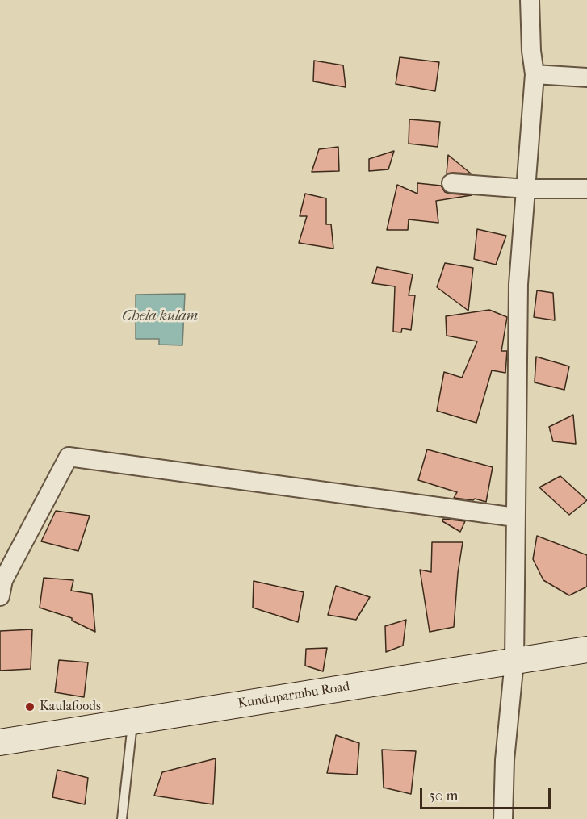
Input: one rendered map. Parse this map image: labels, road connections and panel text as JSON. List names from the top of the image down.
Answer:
{
  "streets": {
    "main road": ["Kunduparmbu Road"]
  },
  "water": ["Chela kulam"],
  "places": ["Kaulafoods"],
  "scale_bar": "50 m"
}
